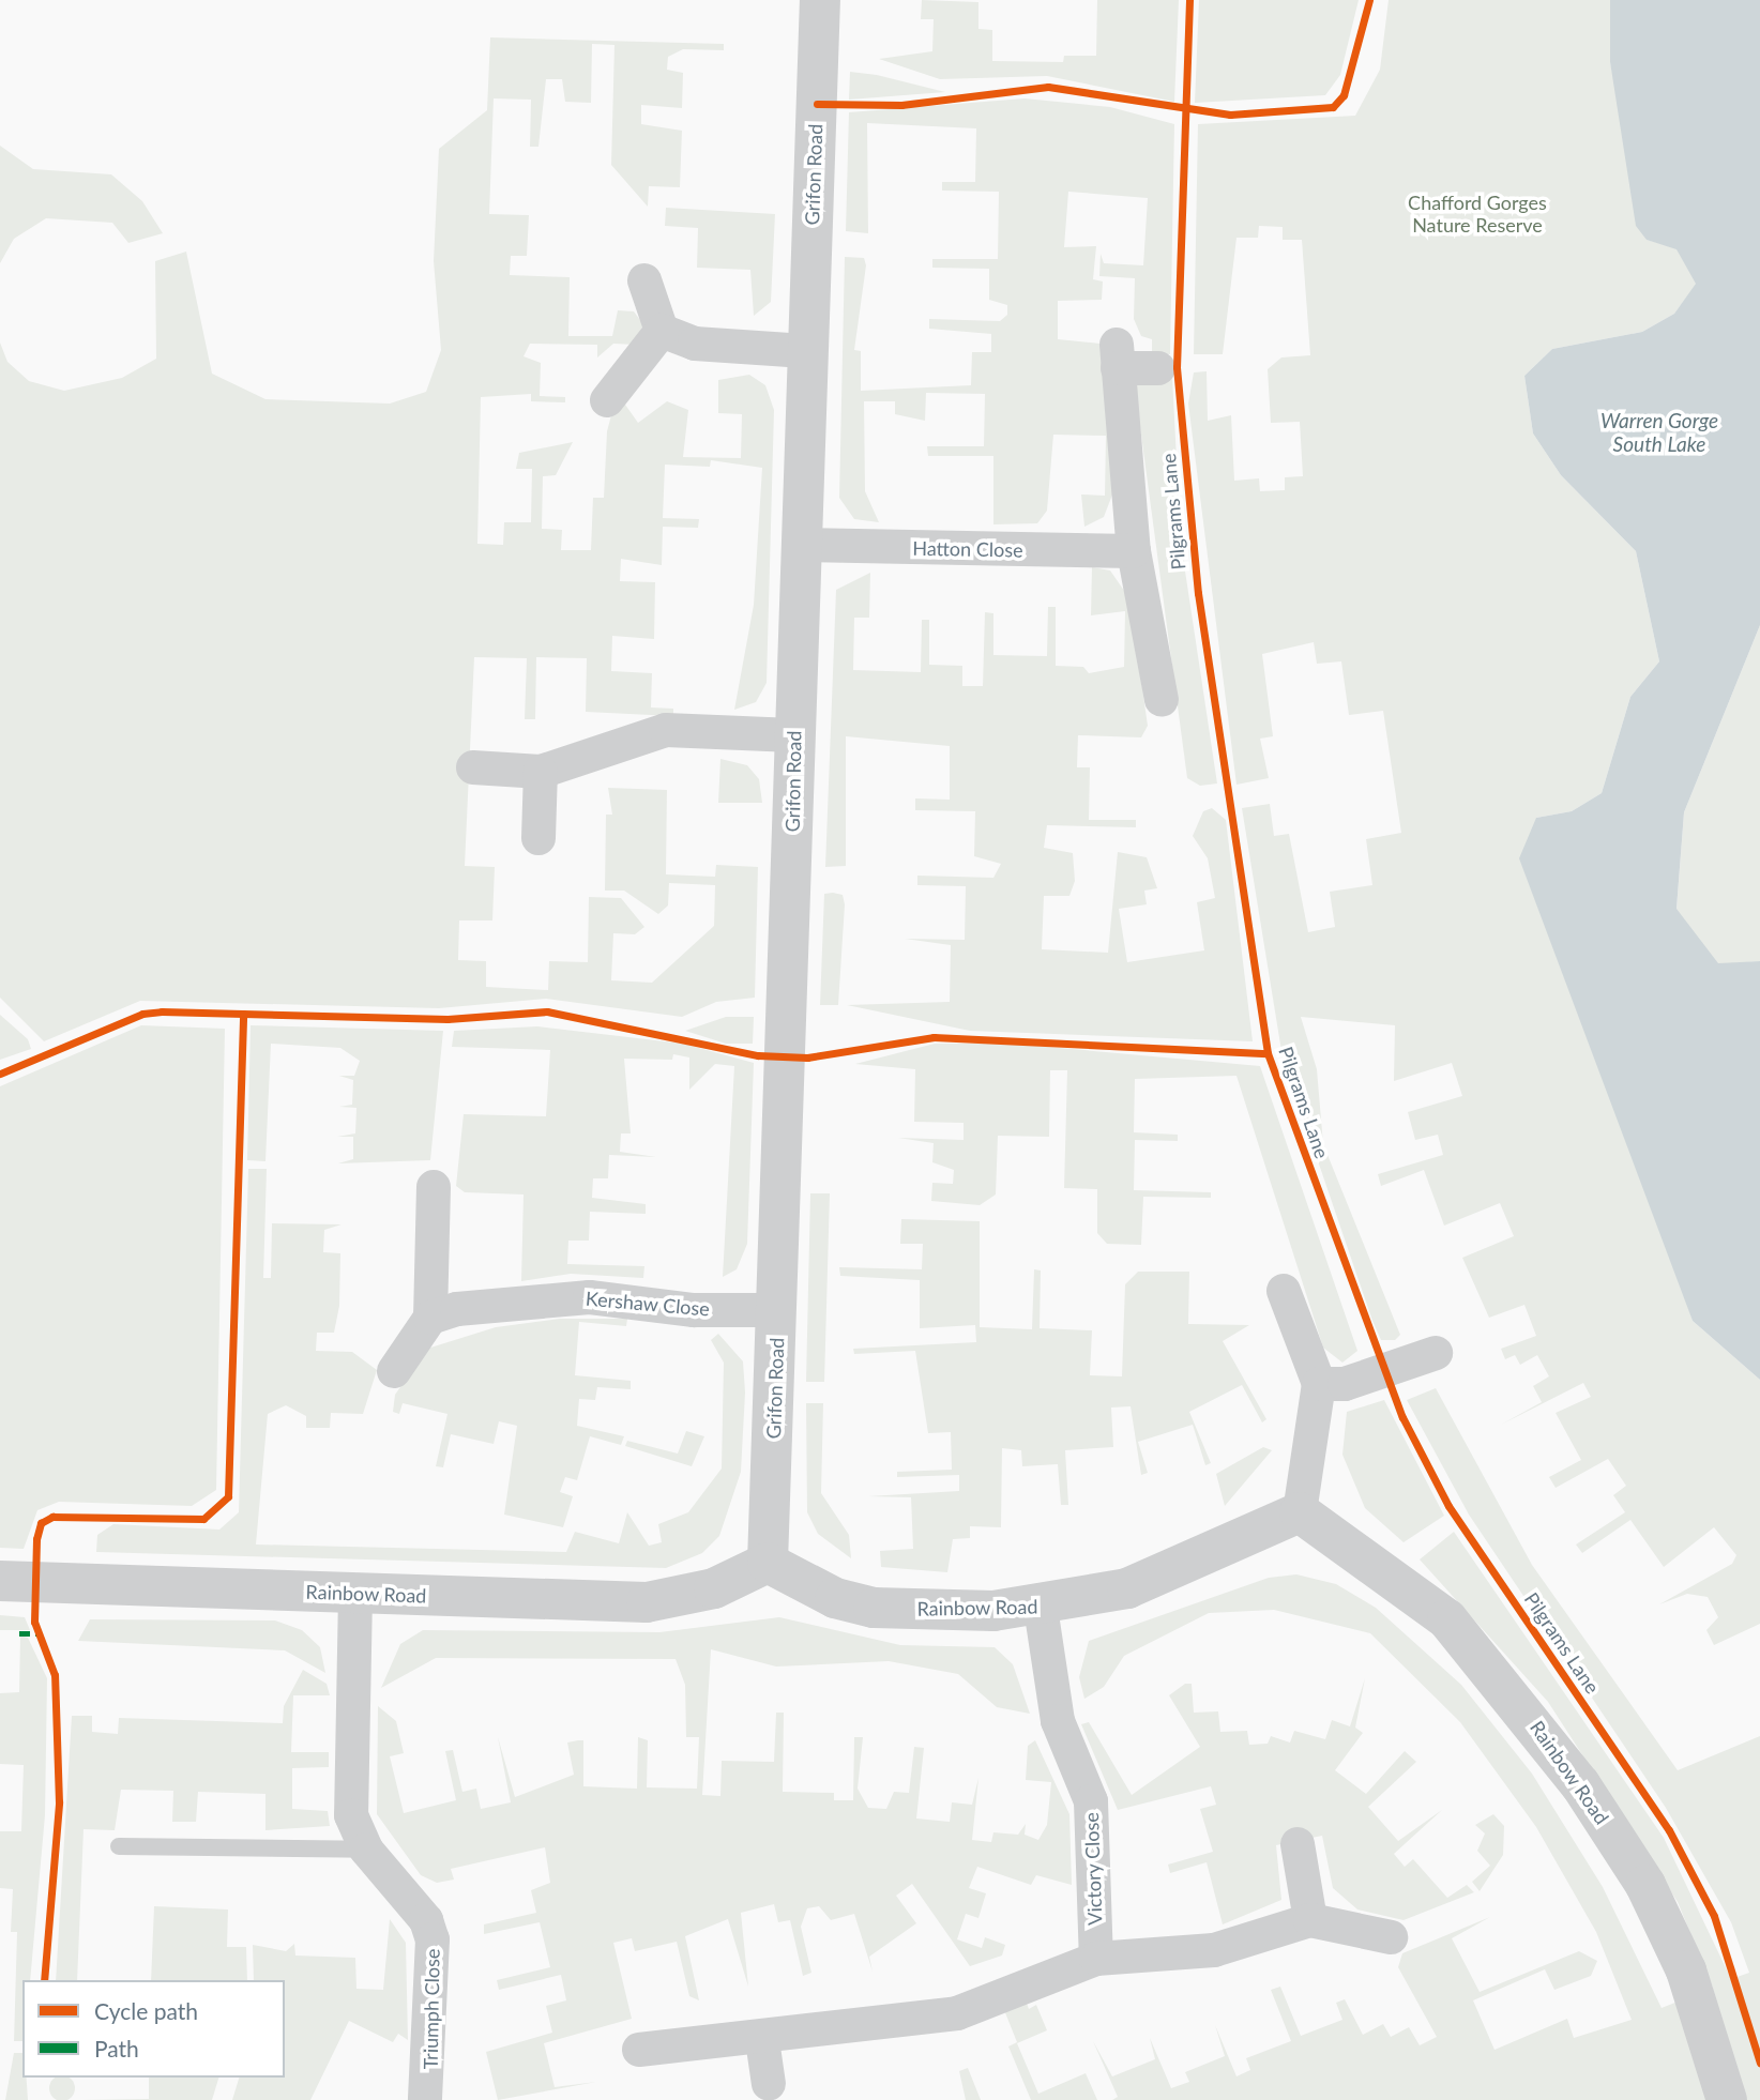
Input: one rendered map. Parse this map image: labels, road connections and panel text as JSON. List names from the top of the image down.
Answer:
{
  "streets": {
    "street": [
      "Grifon Road",
      "Hatton Close",
      "Kershaw Close",
      "Rainbow Road",
      "Victory Close",
      "Triumph Close"
    ],
    "cycle path": ["Pilgrams Lane"]
  },
  "crossings": [
    ["Grifon Road", "Hatton Close"],
    ["Grifon Road", "Kershaw Close"],
    ["Grifon Road", "Rainbow Road"],
    ["Rainbow Road", "Victory Close"],
    ["Rainbow Road", "Triumph Close"]
  ],
  "water": ["Warren Gorge South Lake"],
  "parks": ["Chafford Gorges Nature Reserve"],
  "legend": ["Cycle path", "Path"]
}
